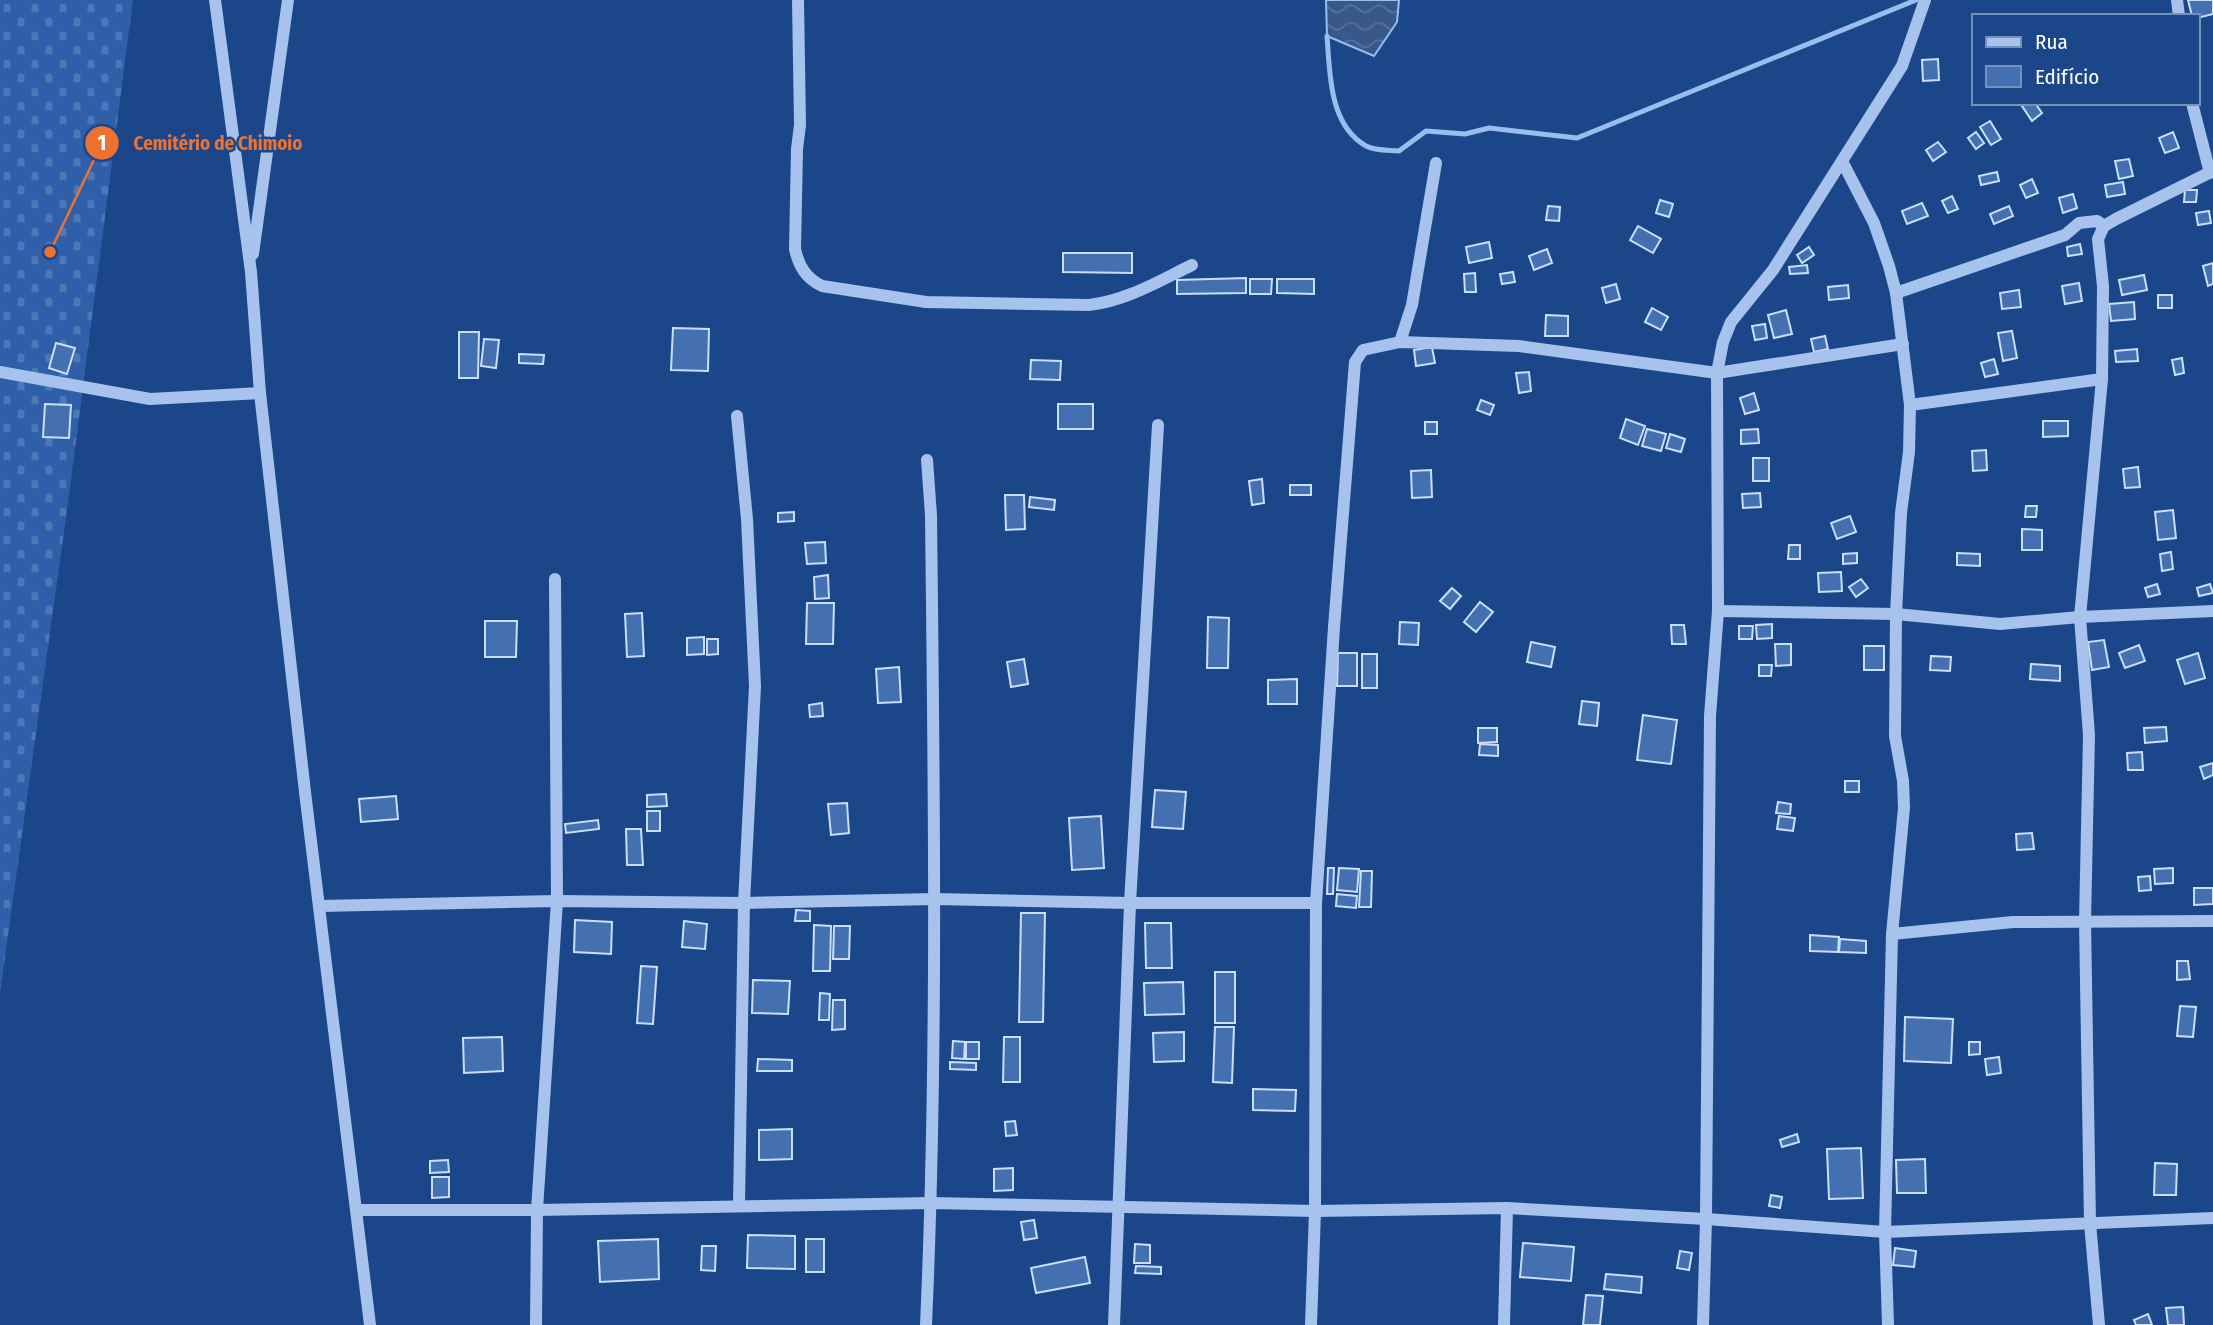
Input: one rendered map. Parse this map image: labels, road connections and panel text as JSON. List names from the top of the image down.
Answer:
{
  "places": ["Cemitério de Chimoio"],
  "legend": ["Rua", "Edifício"]
}
